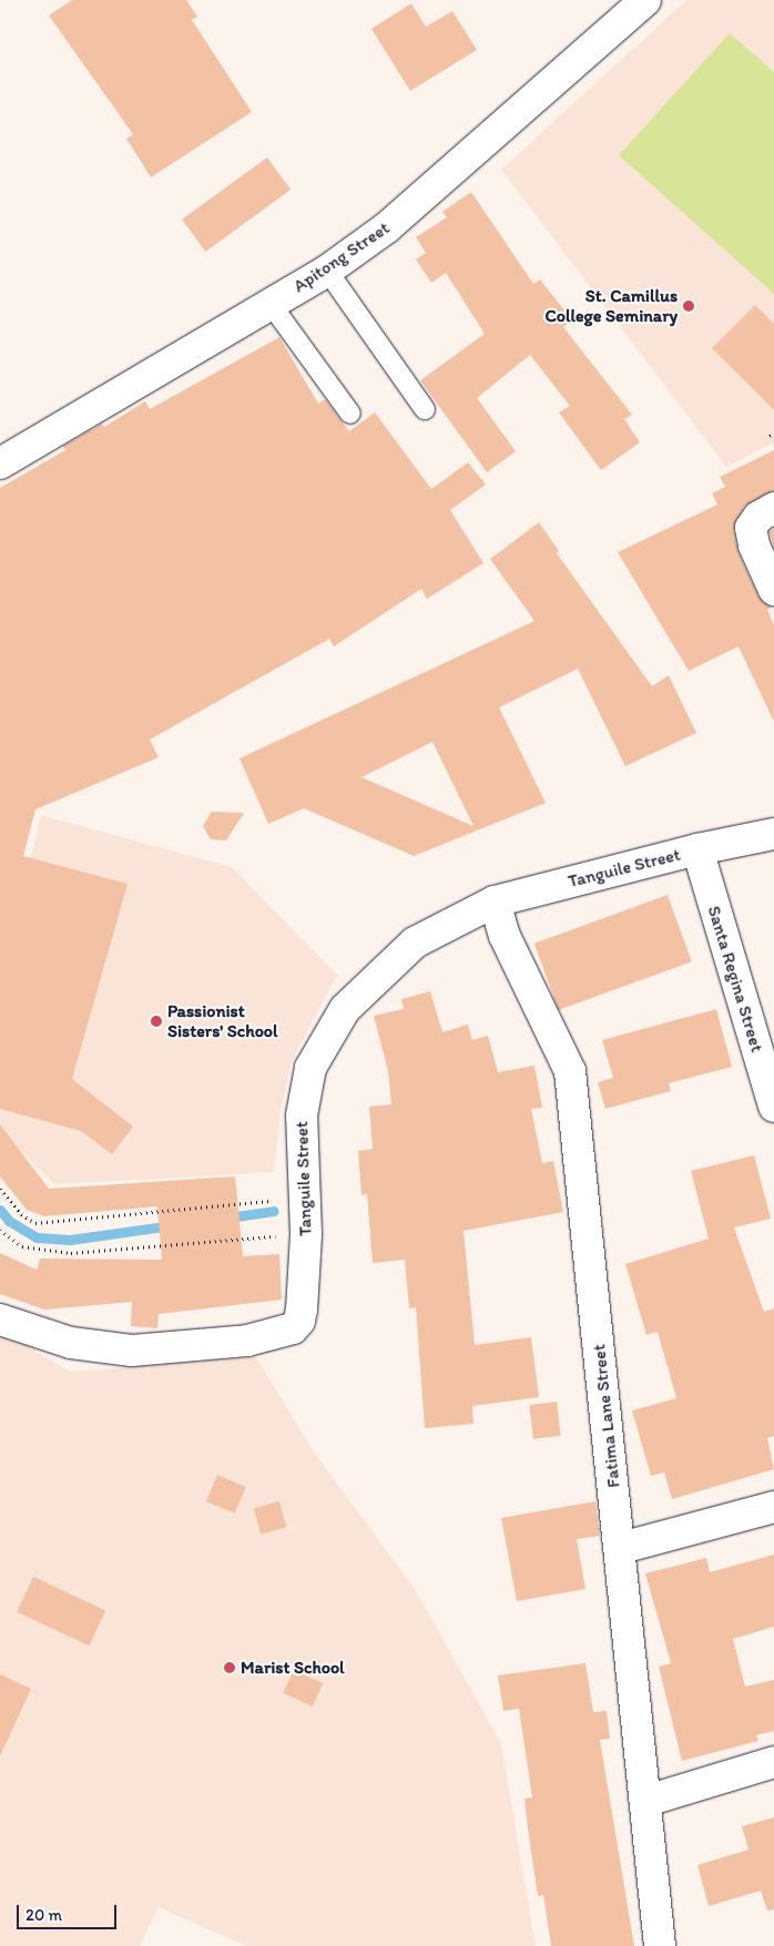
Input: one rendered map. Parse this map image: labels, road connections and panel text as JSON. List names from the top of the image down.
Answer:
{
  "streets": {
    "street": [
      "Apitong Street",
      "Tanguile Street",
      "Santa Regina Street",
      "Fatima Lane Street"
    ]
  },
  "crossings": [
    ["Tanguile Street", "Santa Regina Street"],
    ["Tanguile Street", "Fatima Lane Street"]
  ],
  "places": ["St. Camillus College Seminary", "Passionist Sisters' School", "Marist School"],
  "scale_bar": "20 m"
}
